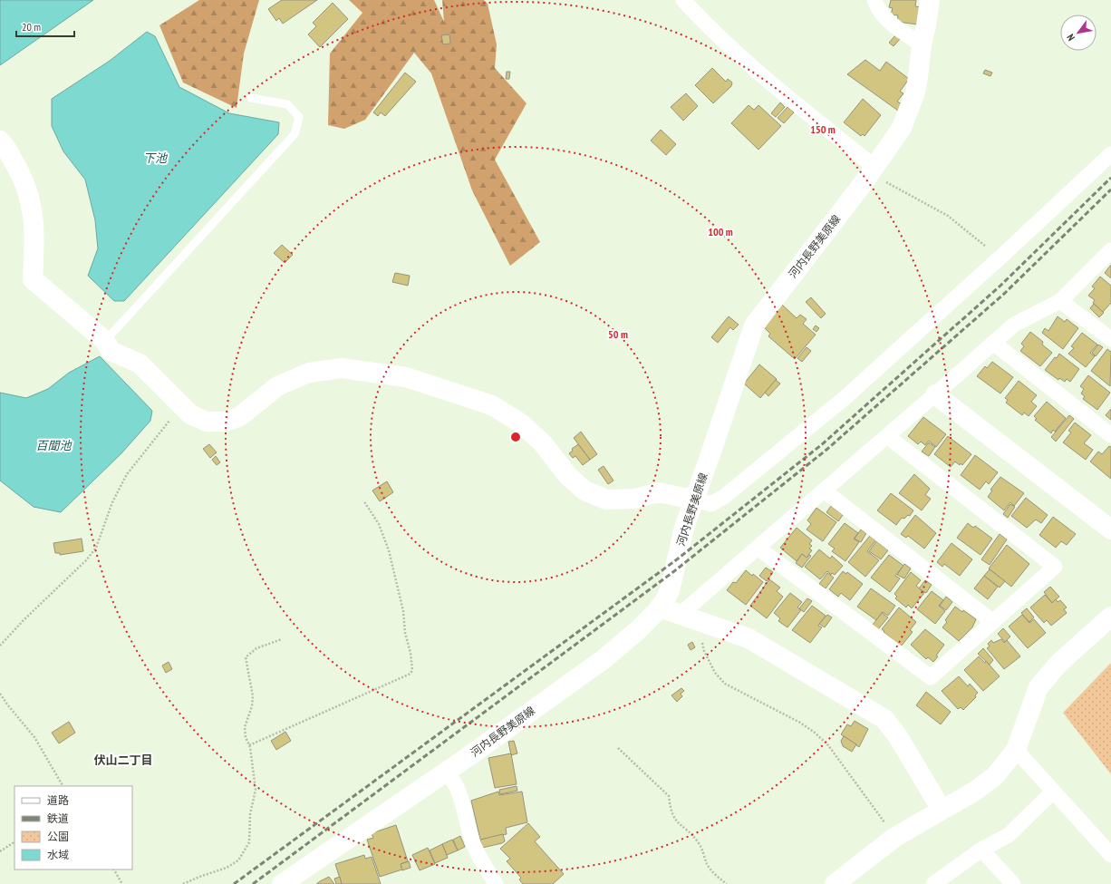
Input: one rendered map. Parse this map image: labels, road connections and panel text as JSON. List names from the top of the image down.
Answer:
{
  "streets": {
    "street": ["河内長野美原線"]
  },
  "districts": ["伏山二丁目"],
  "water": ["下池", "百聞池"],
  "legend": [
    "道路",
    "鉄道",
    "公園",
    "水域"
  ],
  "scale_bar": "20 m",
  "north": "bottom left",
  "rings": ["150 m", "100 m", "50 m"]
}
